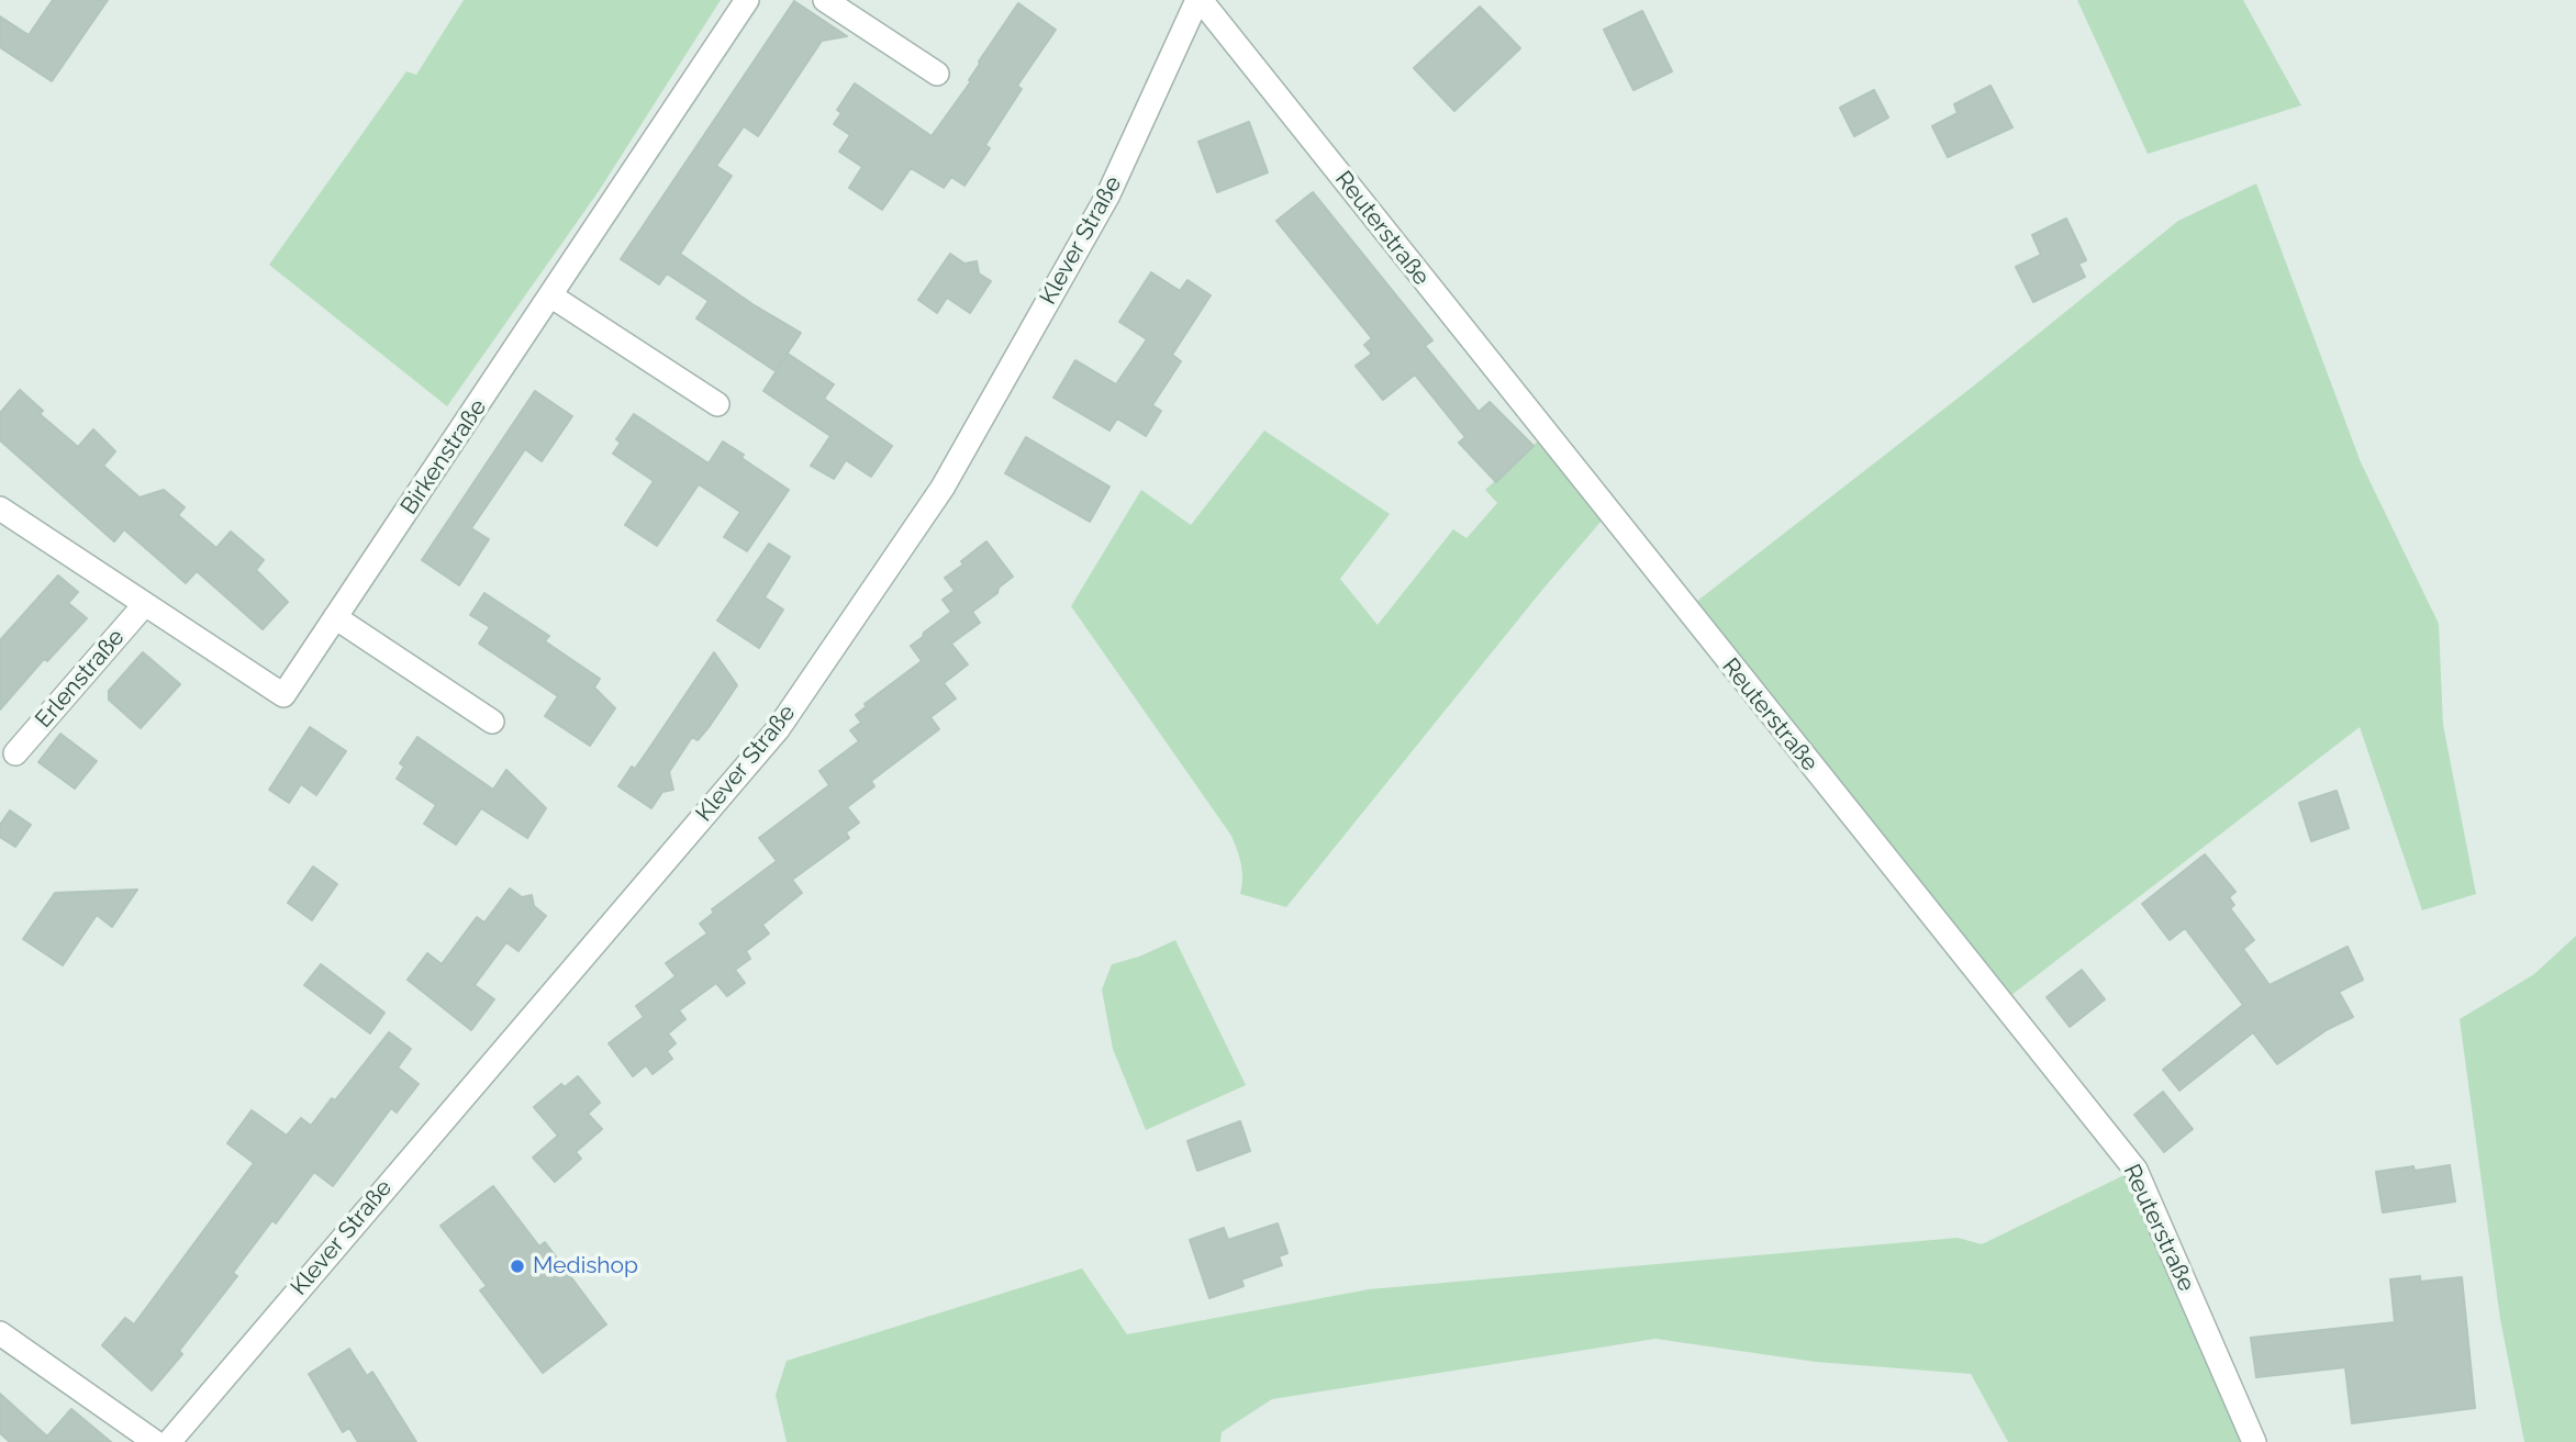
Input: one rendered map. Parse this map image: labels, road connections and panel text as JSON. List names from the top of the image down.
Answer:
{
  "streets": {
    "street": [
      "Reuterstraße",
      "Klever Straße",
      "Birkenstraße",
      "Erlenstraße"
    ]
  },
  "crossings": [
    ["Reuterstraße", "Klever Straße"],
    ["Birkenstraße", "Erlenstraße"]
  ],
  "places": ["Medishop"]
}
